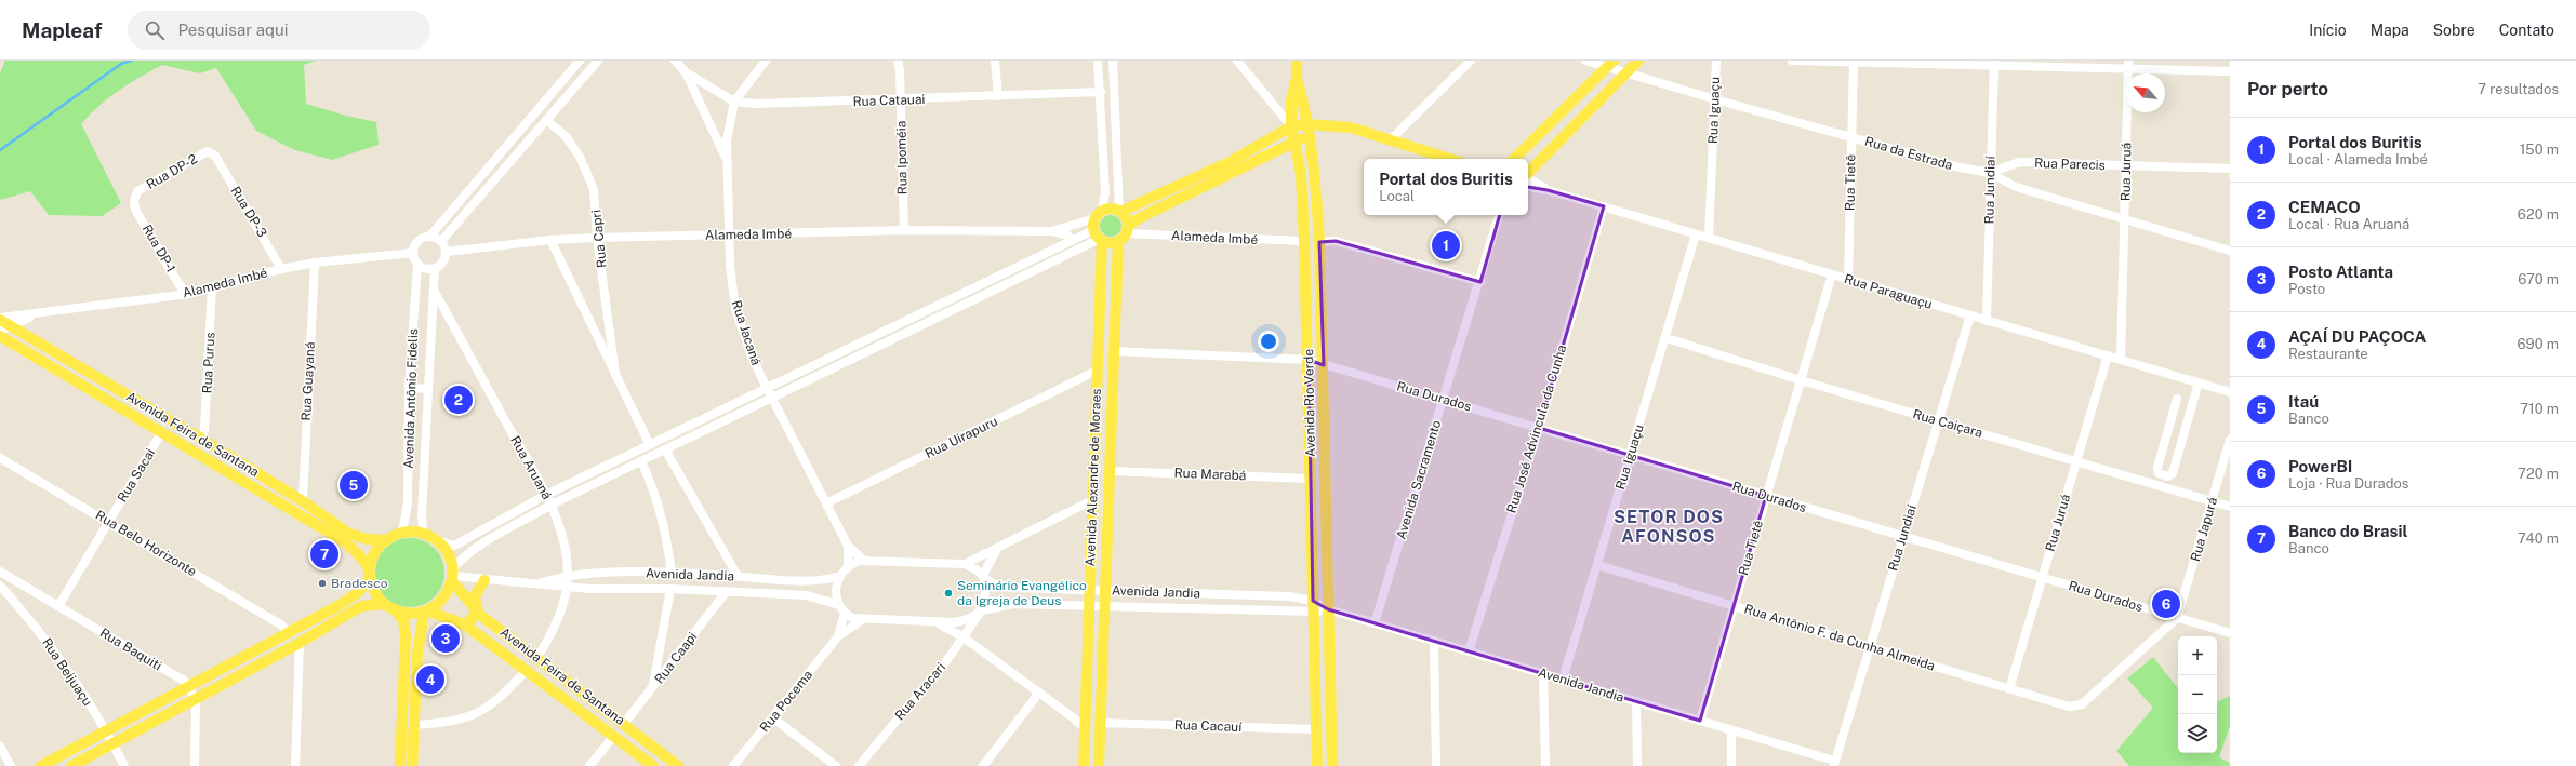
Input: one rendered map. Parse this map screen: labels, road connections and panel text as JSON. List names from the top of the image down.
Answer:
{
  "streets": {
    "main road": ["Avenida Rio Verde", "Avenida Feira de Santana", "Avenida Alexandre de Moraes"],
    "street": [
      "Rua Catauai",
      "Rua Iguaçu",
      "Rua da Estrada",
      "Rua Ipoméia",
      "Rua Parecis",
      "Rua DP-2",
      "Rua Juruá",
      "Rua Tietê",
      "Rua Jundiaí",
      "Rua DP-3",
      "Alameda Imbé",
      "Rua Capri",
      "Rua DP-1",
      "Rua Paraguaçu",
      "Rua Jacaná",
      "Rua Purus",
      "Rua Guayaná",
      "Rua Durados",
      "Avenida Antônio Fidelis",
      "Rua Caiçara",
      "Rua José Advincula da Cunha",
      "Rua Uirapuru",
      "Rua Aruaná",
      "Rua Marabá",
      "Rua Sacai",
      "Avenida Sacramento",
      "Rua Japurá",
      "Rua Belo Horizonte",
      "Avenida Jandia",
      "Rua Antônio F. da Cunha Almeida",
      "Rua Baquiti",
      "Rua Caapi",
      "Rua Beijuaçu",
      "Rua Aracari",
      "Rua Pocema",
      "Rua Cacauí"
    ]
  },
  "crossings": [
    ["Rua Catauai", "Rua Ipoméia"],
    ["Rua Catauai", "Rua Jacaná"],
    ["Rua Iguaçu", "Rua da Estrada"],
    ["Rua Iguaçu", "Rua Paraguaçu"],
    ["Rua Iguaçu", "Rua Durados"],
    ["Rua Iguaçu", "Rua Caiçara"],
    ["Rua Iguaçu", "Avenida Jandia"],
    ["Rua Iguaçu", "Rua Antônio F. da Cunha Almeida"],
    ["Rua da Estrada", "Rua Parecis"],
    ["Rua da Estrada", "Rua Juruá"],
    ["Rua da Estrada", "Rua Tietê"],
    ["Rua da Estrada", "Rua Jundiaí"],
    ["Rua Ipoméia", "Alameda Imbé"],
    ["Rua Parecis", "Rua Juruá"],
    ["Rua Parecis", "Rua Jundiaí"],
    ["Rua DP-2", "Rua DP-3"],
    ["Rua DP-2", "Rua DP-1"],
    ["Rua Juruá", "Rua Paraguaçu"],
    ["Rua Juruá", "Rua Durados"],
    ["Rua Juruá", "Rua Caiçara"],
    ["Rua Juruá", "Rua Antônio F. da Cunha Almeida"],
    ["Rua Tietê", "Rua Paraguaçu"],
    ["Rua Tietê", "Rua Durados"],
    ["Rua Tietê", "Rua Caiçara"],
    ["Rua Tietê", "Avenida Jandia"],
    ["Rua Tietê", "Rua Antônio F. da Cunha Almeida"],
    ["Rua Jundiaí", "Rua Paraguaçu"],
    ["Rua Jundiaí", "Rua Durados"],
    ["Rua Jundiaí", "Rua Caiçara"],
    ["Rua Jundiaí", "Avenida Jandia"],
    ["Rua Jundiaí", "Rua Antônio F. da Cunha Almeida"],
    ["Rua DP-3", "Alameda Imbé"],
    ["Alameda Imbé", "Rua Capri"],
    ["Alameda Imbé", "Rua DP-1"],
    ["Alameda Imbé", "Rua Jacaná"],
    ["Alameda Imbé", "Rua Purus"],
    ["Alameda Imbé", "Rua Guayaná"],
    ["Alameda Imbé", "Avenida Antônio Fidelis"],
    ["Alameda Imbé", "Avenida Rio Verde"],
    ["Alameda Imbé", "Avenida Feira de Santana"],
    ["Alameda Imbé", "Avenida Alexandre de Moraes"],
    ["Rua Paraguaçu", "Rua José Advincula da Cunha"],
    ["Rua Jacaná", "Rua Uirapuru"],
    ["Rua Purus", "Avenida Feira de Santana"],
    ["Rua Guayaná", "Avenida Feira de Santana"],
    ["Rua Durados", "Avenida Rio Verde"],
    ["Rua Durados", "Rua José Advincula da Cunha"],
    ["Rua Durados", "Avenida Sacramento"],
    ["Rua Durados", "Rua Japurá"],
    ["Rua Durados", "Rua Antônio F. da Cunha Almeida"],
    ["Avenida Antônio Fidelis", "Avenida Feira de Santana"],
    ["Avenida Antônio Fidelis", "Rua Aruaná"],
    ["Avenida Antônio Fidelis", "Avenida Jandia"],
    ["Avenida Rio Verde", "Rua Marabá"],
    ["Avenida Rio Verde", "Avenida Jandia"],
    ["Avenida Rio Verde", "Rua Cacauí"],
    ["Rua Caiçara", "Rua Japurá"],
    ["Rua José Advincula da Cunha", "Avenida Jandia"],
    ["Avenida Feira de Santana", "Rua Aruaná"],
    ["Avenida Feira de Santana", "Rua Sacai"],
    ["Avenida Feira de Santana", "Avenida Jandia"],
    ["Avenida Feira de Santana", "Rua Caapi"],
    ["Rua Uirapuru", "Avenida Alexandre de Moraes"],
    ["Rua Aruaná", "Avenida Jandia"],
    ["Rua Marabá", "Avenida Alexandre de Moraes"],
    ["Rua Sacai", "Rua Belo Horizonte"],
    ["Rua Sacai", "Rua Baquiti"],
    ["Avenida Alexandre de Moraes", "Avenida Jandia"],
    ["Avenida Alexandre de Moraes", "Rua Cacauí"],
    ["Avenida Sacramento", "Avenida Jandia"],
    ["Rua Japurá", "Rua Antônio F. da Cunha Almeida"],
    ["Avenida Jandia", "Rua Caapi"],
    ["Avenida Jandia", "Rua Aracari"],
    ["Avenida Jandia", "Rua Pocema"]
  ],
  "districts": ["SETOR DOS AFONSOS"],
  "places": ["Bradesco", "Seminário Evangélico da Igreja de Deus"],
  "north": "top left",
  "page": {
    "header": "Mapleaf",
    "search": "Pesquisar aqui",
    "nav": [
      "Início",
      "Mapa",
      "Sobre",
      "Contato"
    ],
    "heading": ["Por perto", "7 resultados"],
    "list": [
      {
        "mark": "1",
        "name": "Portal dos Buritis",
        "note": "Local · Alameda Imbé",
        "value": "150 m"
      },
      {
        "mark": "2",
        "name": "CEMACO",
        "note": "Local · Rua Aruaná",
        "value": "620 m"
      },
      {
        "mark": "3",
        "name": "Posto Atlanta",
        "note": "Posto",
        "value": "670 m"
      },
      {
        "mark": "4",
        "name": "AÇAÍ DU PAÇOCA",
        "note": "Restaurante",
        "value": "690 m"
      },
      {
        "mark": "5",
        "name": "Itaú",
        "note": "Banco",
        "value": "710 m"
      },
      {
        "mark": "6",
        "name": "PowerBI",
        "note": "Loja · Rua Durados",
        "value": "720 m"
      },
      {
        "mark": "7",
        "name": "Banco do Brasil",
        "note": "Banco",
        "value": "740 m"
      }
    ],
    "popup": ["Portal dos Buritis", "Local"],
    "pins": [
      "1",
      "2",
      "5",
      "7",
      "6",
      "3",
      "4"
    ],
    "map_buttons": ["+", "−"]
  }
}
